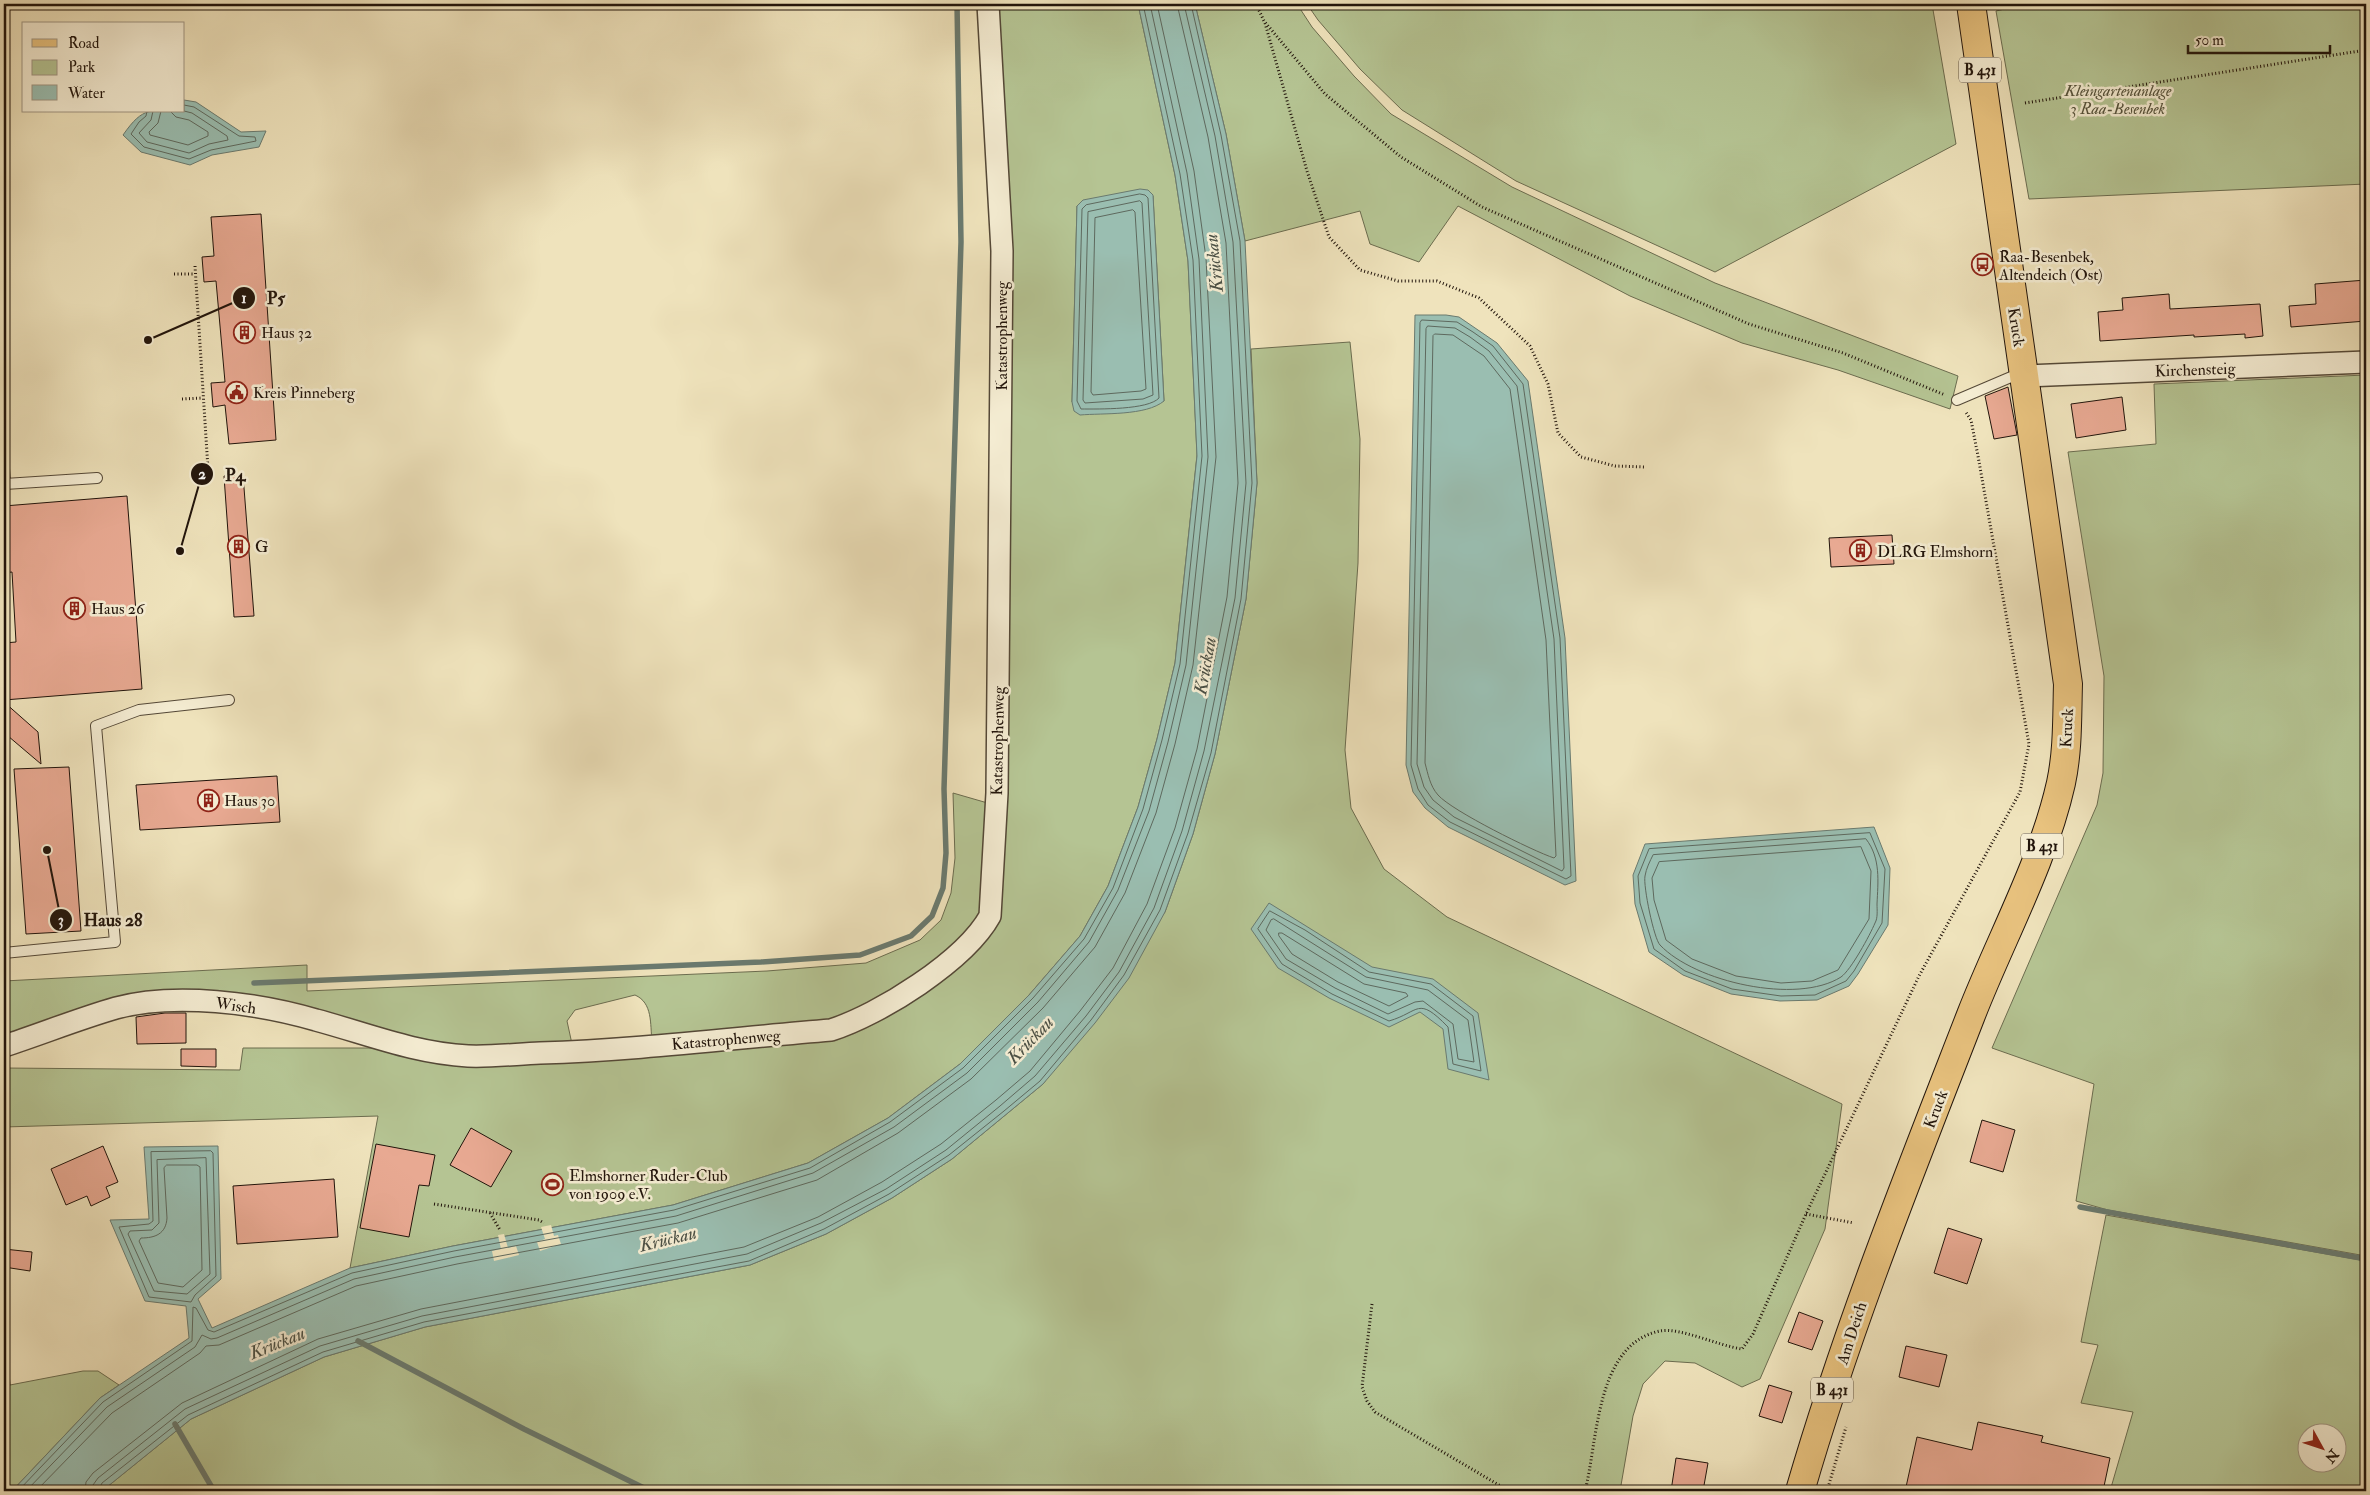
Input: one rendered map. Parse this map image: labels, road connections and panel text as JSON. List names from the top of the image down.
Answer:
{
  "streets": {
    "main road": ["B 431", "Kruck", "Am Deich"],
    "street": ["Katastrophenweg", "Kirchensteig", "Wisch"]
  },
  "crossings": [
    ["Kruck", "Kirchensteig"],
    ["Kruck", "Am Deich"],
    ["Katastrophenweg", "Wisch"]
  ],
  "water": ["Krückau"],
  "parks": ["Kleingartenanlage 3 Raa-Besenbek"],
  "places": {
    "bus stop": ["Raa-Besenbek, Altendeich (Ost)"],
    "building": [
      "Haus 32",
      "G",
      "DLRG Elmshorn",
      "Haus 26",
      "Haus 30"
    ],
    "other": ["P5", "P4", "Haus 28"],
    "public building": ["Kreis Pinneberg"],
    "sports": ["Elmshorner Ruder-Club von 1909 e.V."]
  },
  "legend": ["Road", "Park", "Water"],
  "scale_bar": "50 m",
  "north": "bottom right"
}
